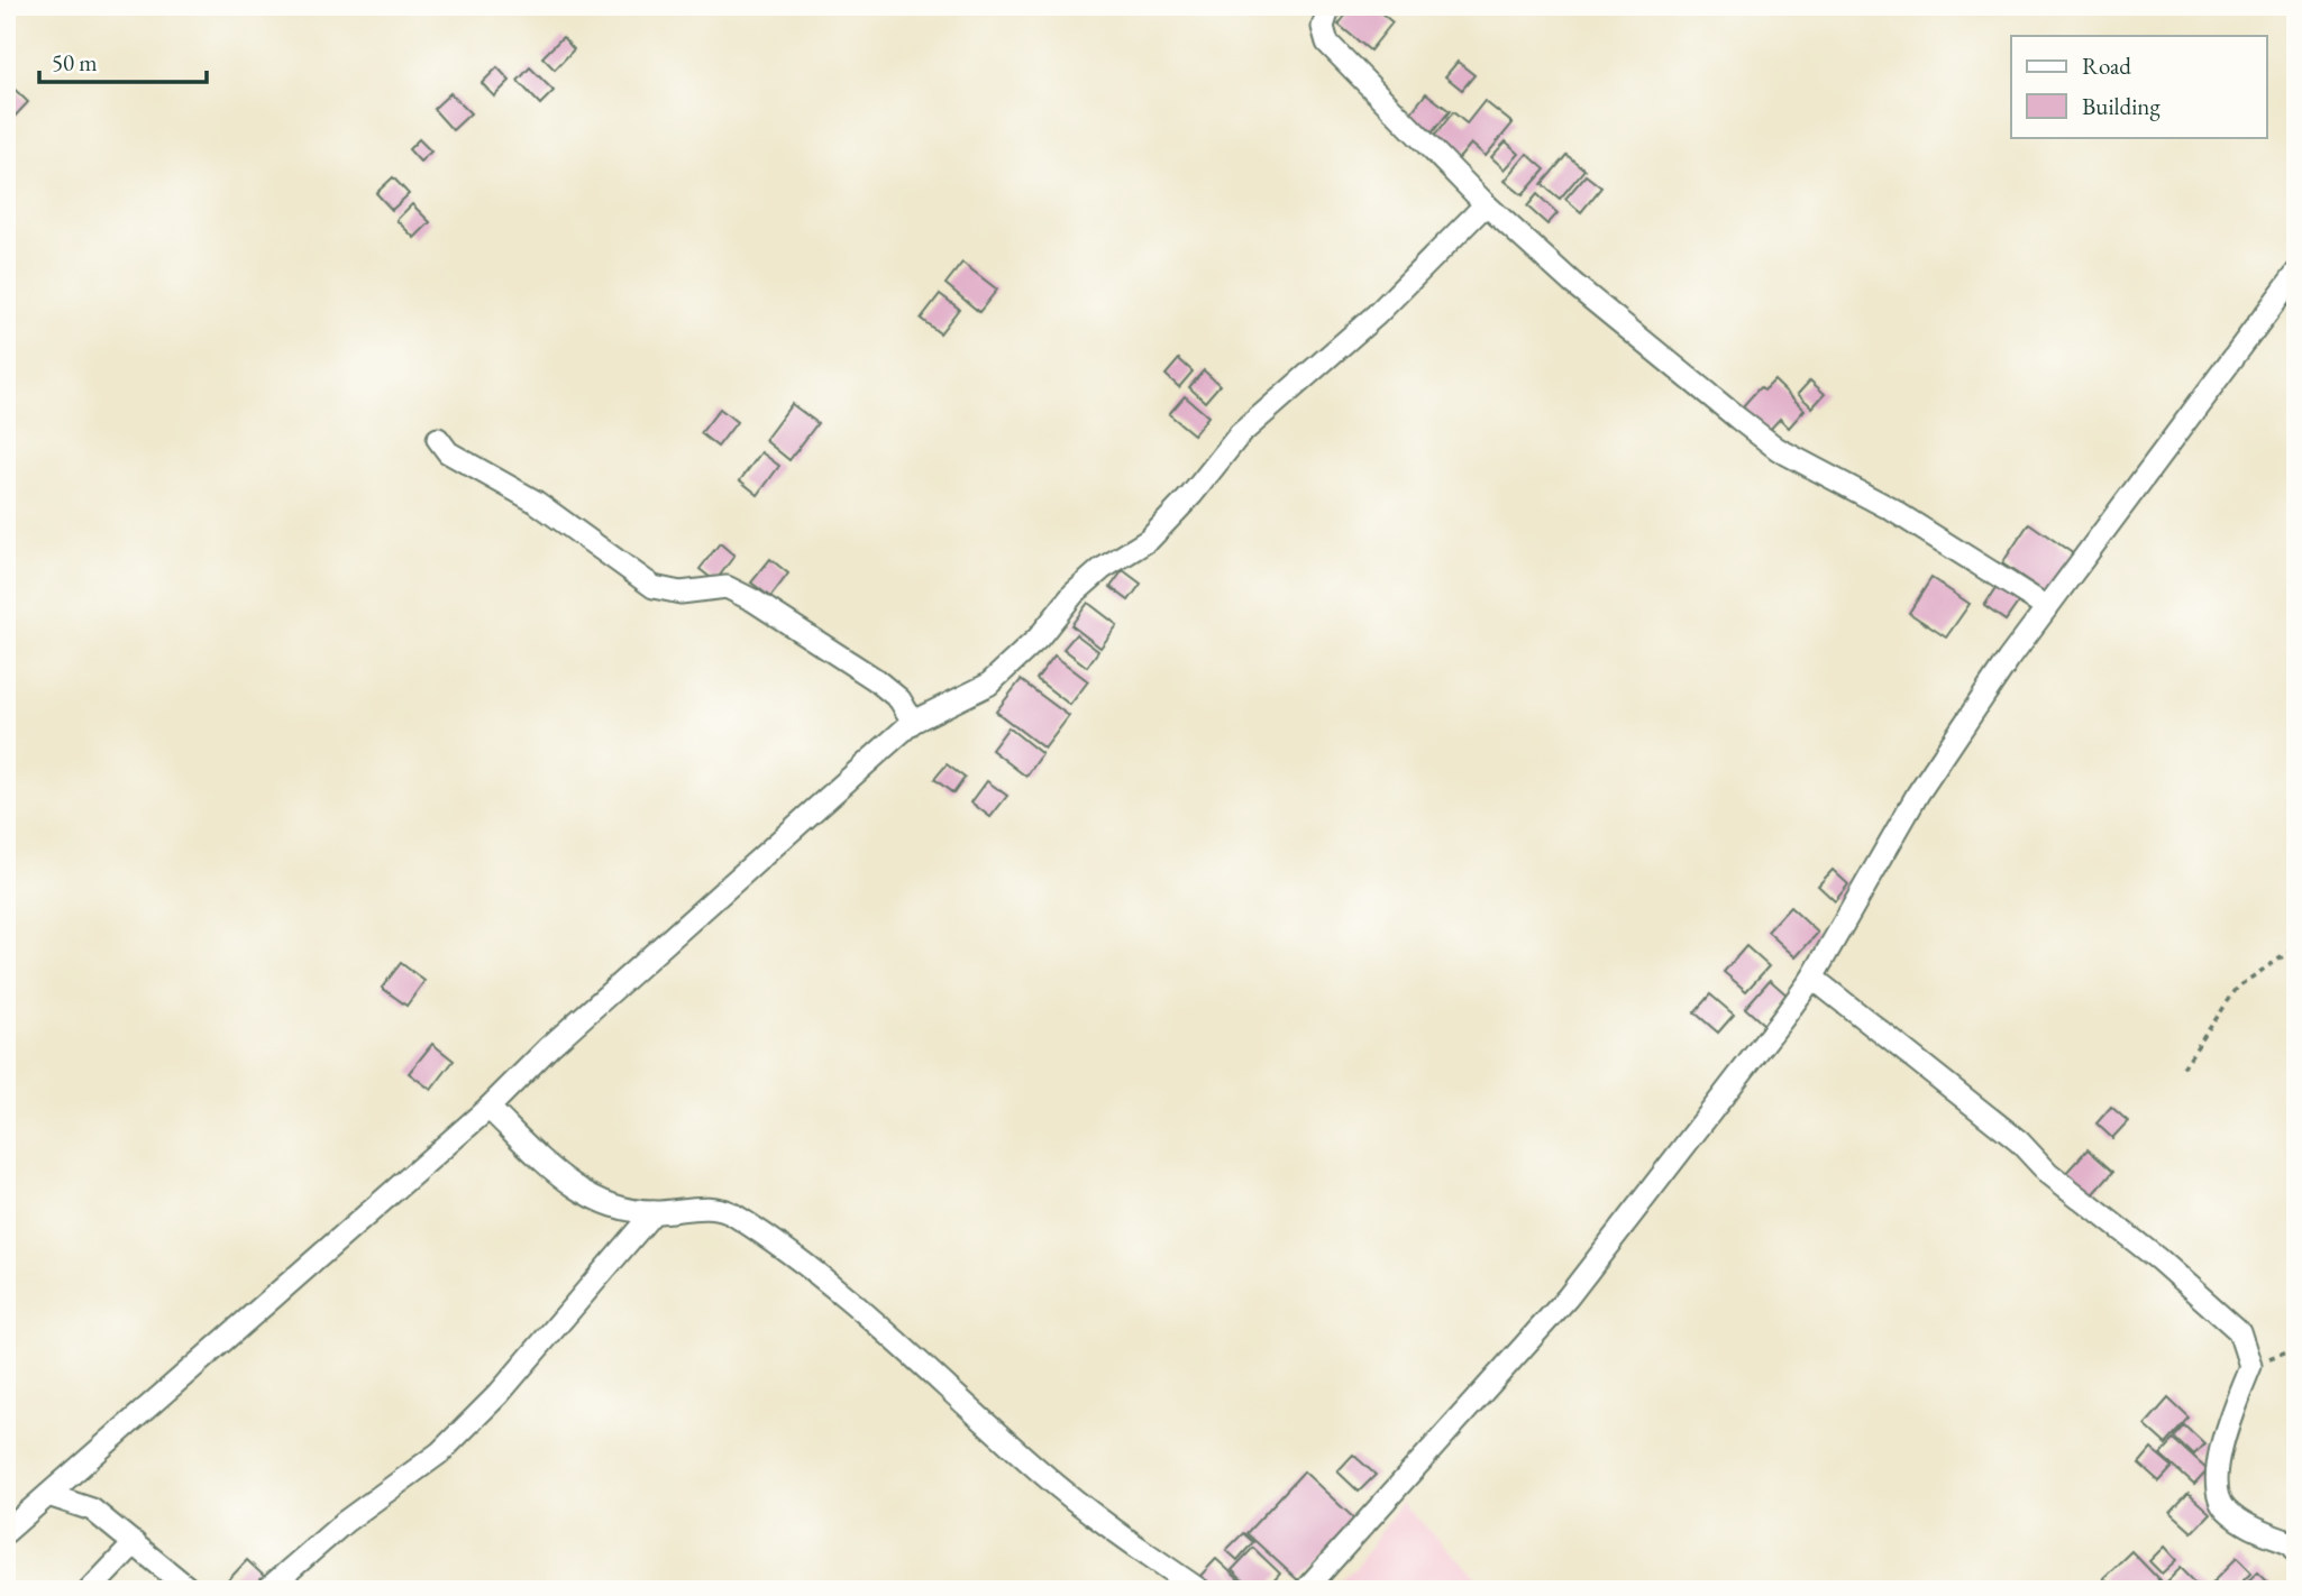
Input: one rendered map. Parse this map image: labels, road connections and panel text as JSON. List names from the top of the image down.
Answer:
{
  "legend": ["Road", "Building"],
  "scale_bar": "50 m"
}
